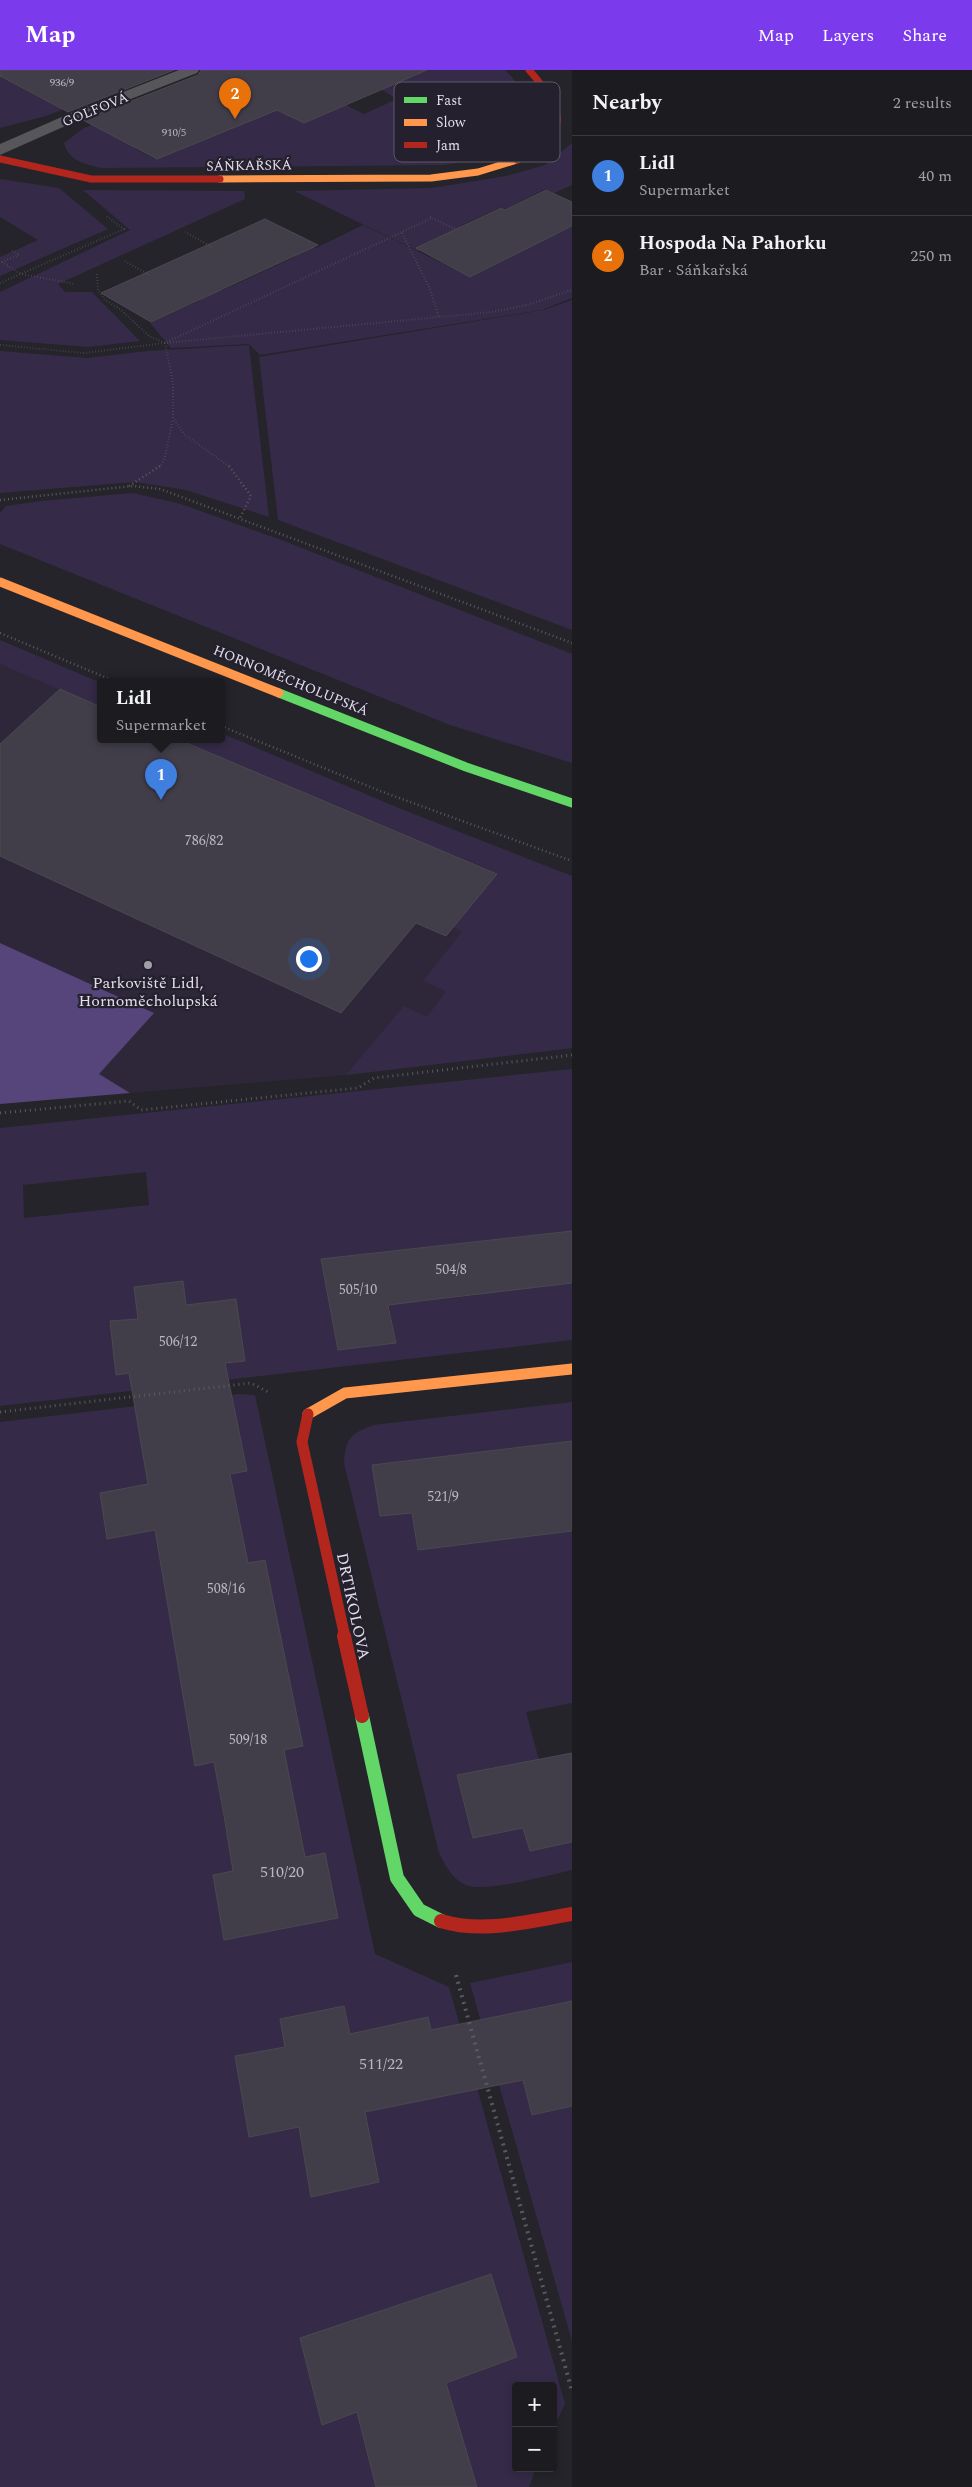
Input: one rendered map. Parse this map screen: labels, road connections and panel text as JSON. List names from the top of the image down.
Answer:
{
  "streets": {
    "street": [
      "GOLFOVÁ",
      "SÁŇKAŘSKÁ",
      "HORNOMĚCHOLUPSKÁ",
      "DRTIKOLOVA"
    ]
  },
  "places": ["Parkoviště Lidl, Hornoměcholupská"],
  "house_numbers": [
    "936/9",
    "910/5",
    "786/82",
    "504/8",
    "505/10",
    "506/12",
    "521/9",
    "508/16",
    "509/18",
    "510/20",
    "511/22"
  ],
  "legend": ["Fast", "Slow", "Jam"],
  "page": {
    "header": "Map",
    "nav": ["Map", "Layers", "Share"],
    "heading": ["Nearby", "2 results"],
    "pins": ["2", "1"],
    "list": [
      {
        "mark": "1",
        "name": "Lidl",
        "note": "Supermarket",
        "value": "40 m"
      },
      {
        "mark": "2",
        "name": "Hospoda Na Pahorku",
        "note": "Bar · Sáňkařská",
        "value": "250 m"
      }
    ],
    "popup": ["Lidl", "Supermarket"],
    "map_buttons": ["+", "−"]
  }
}
